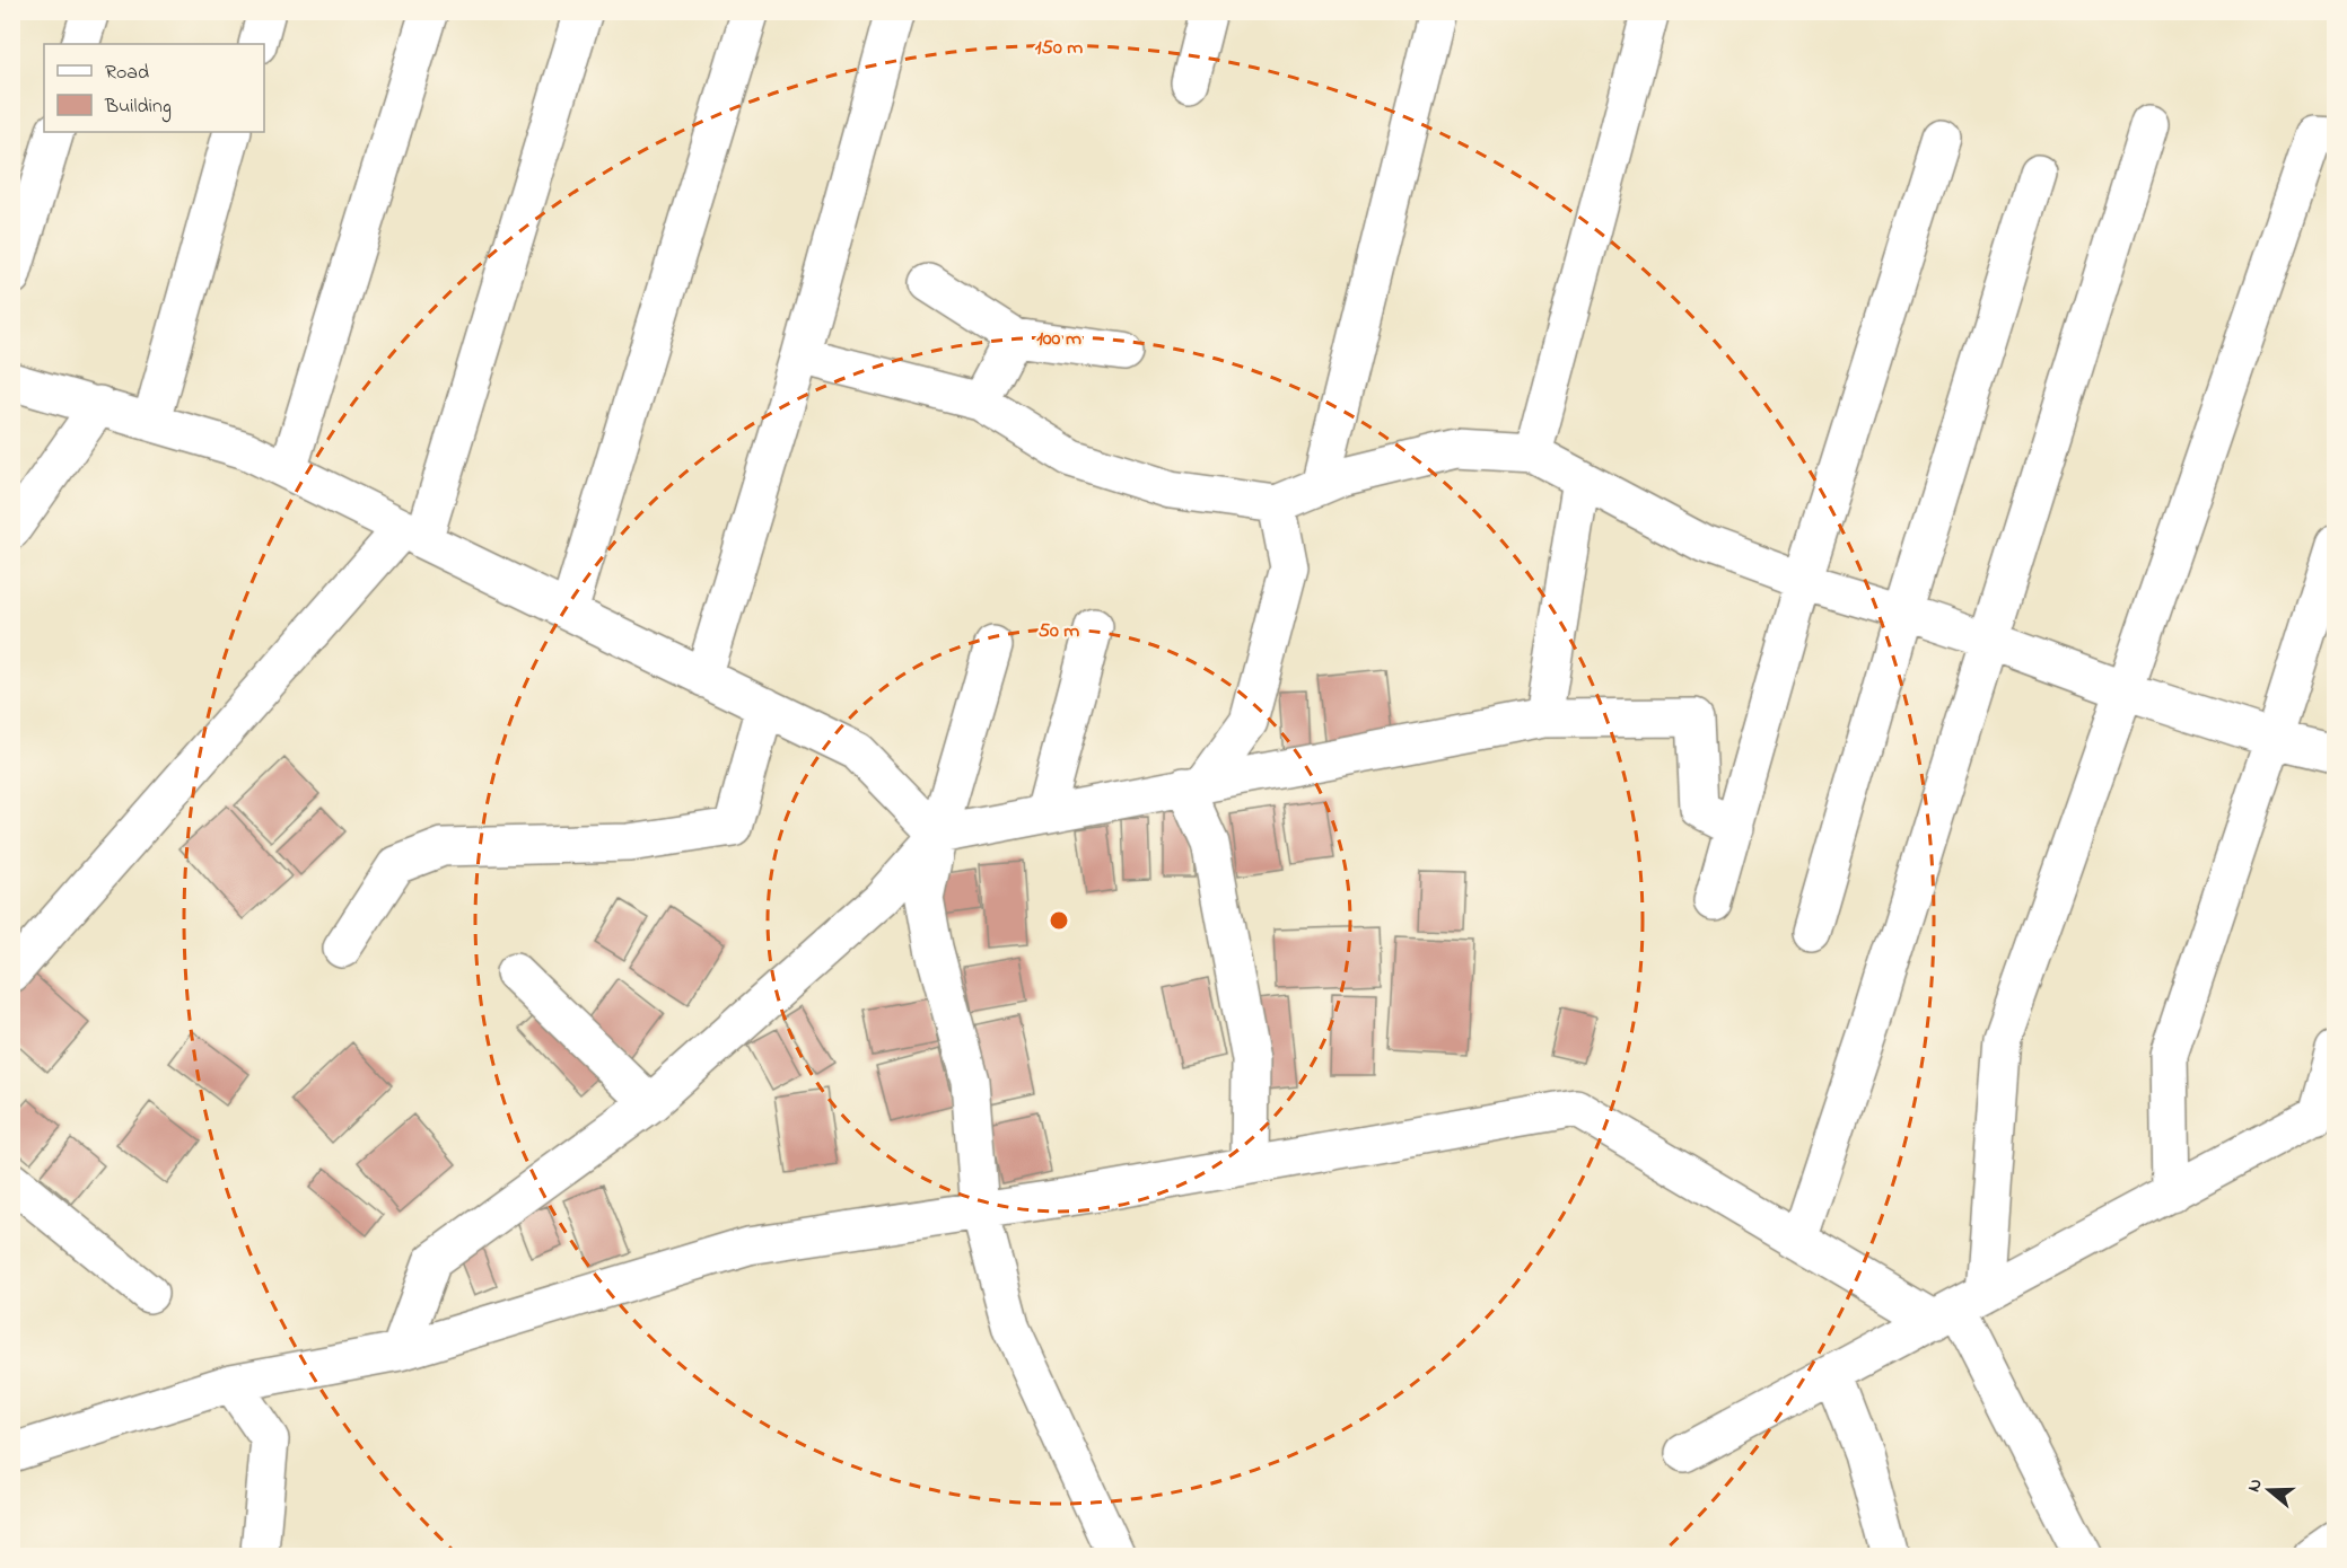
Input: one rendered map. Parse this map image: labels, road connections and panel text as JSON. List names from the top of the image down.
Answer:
{
  "legend": ["Road", "Building"],
  "north": "left",
  "rings": ["150 m", "100 m", "50 m"]
}
